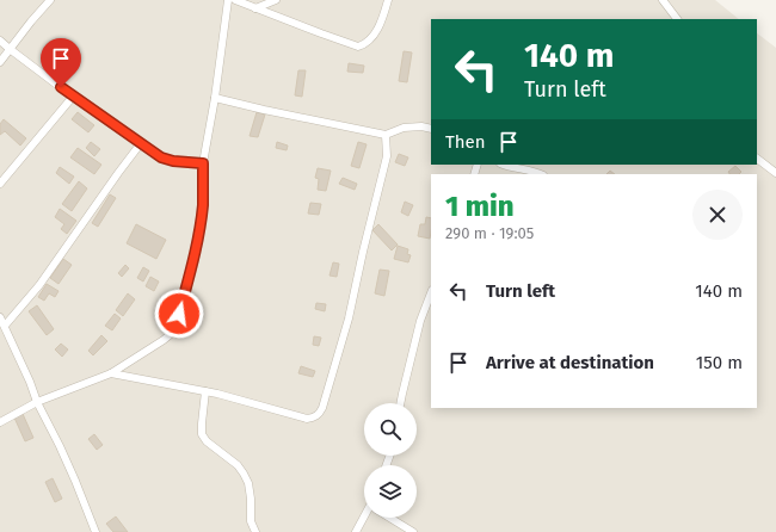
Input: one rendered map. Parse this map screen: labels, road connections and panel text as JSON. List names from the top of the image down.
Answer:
{
  "page": {
    "turn": ["140 m", "Turn left"],
    "then": "Then",
    "heading": ["1 min", "290 m · 19:05"],
    "list": [
      {
        "name": "Turn left",
        "value": "140 m"
      },
      {
        "name": "Arrive at destination",
        "value": "150 m"
      }
    ]
  }
}
